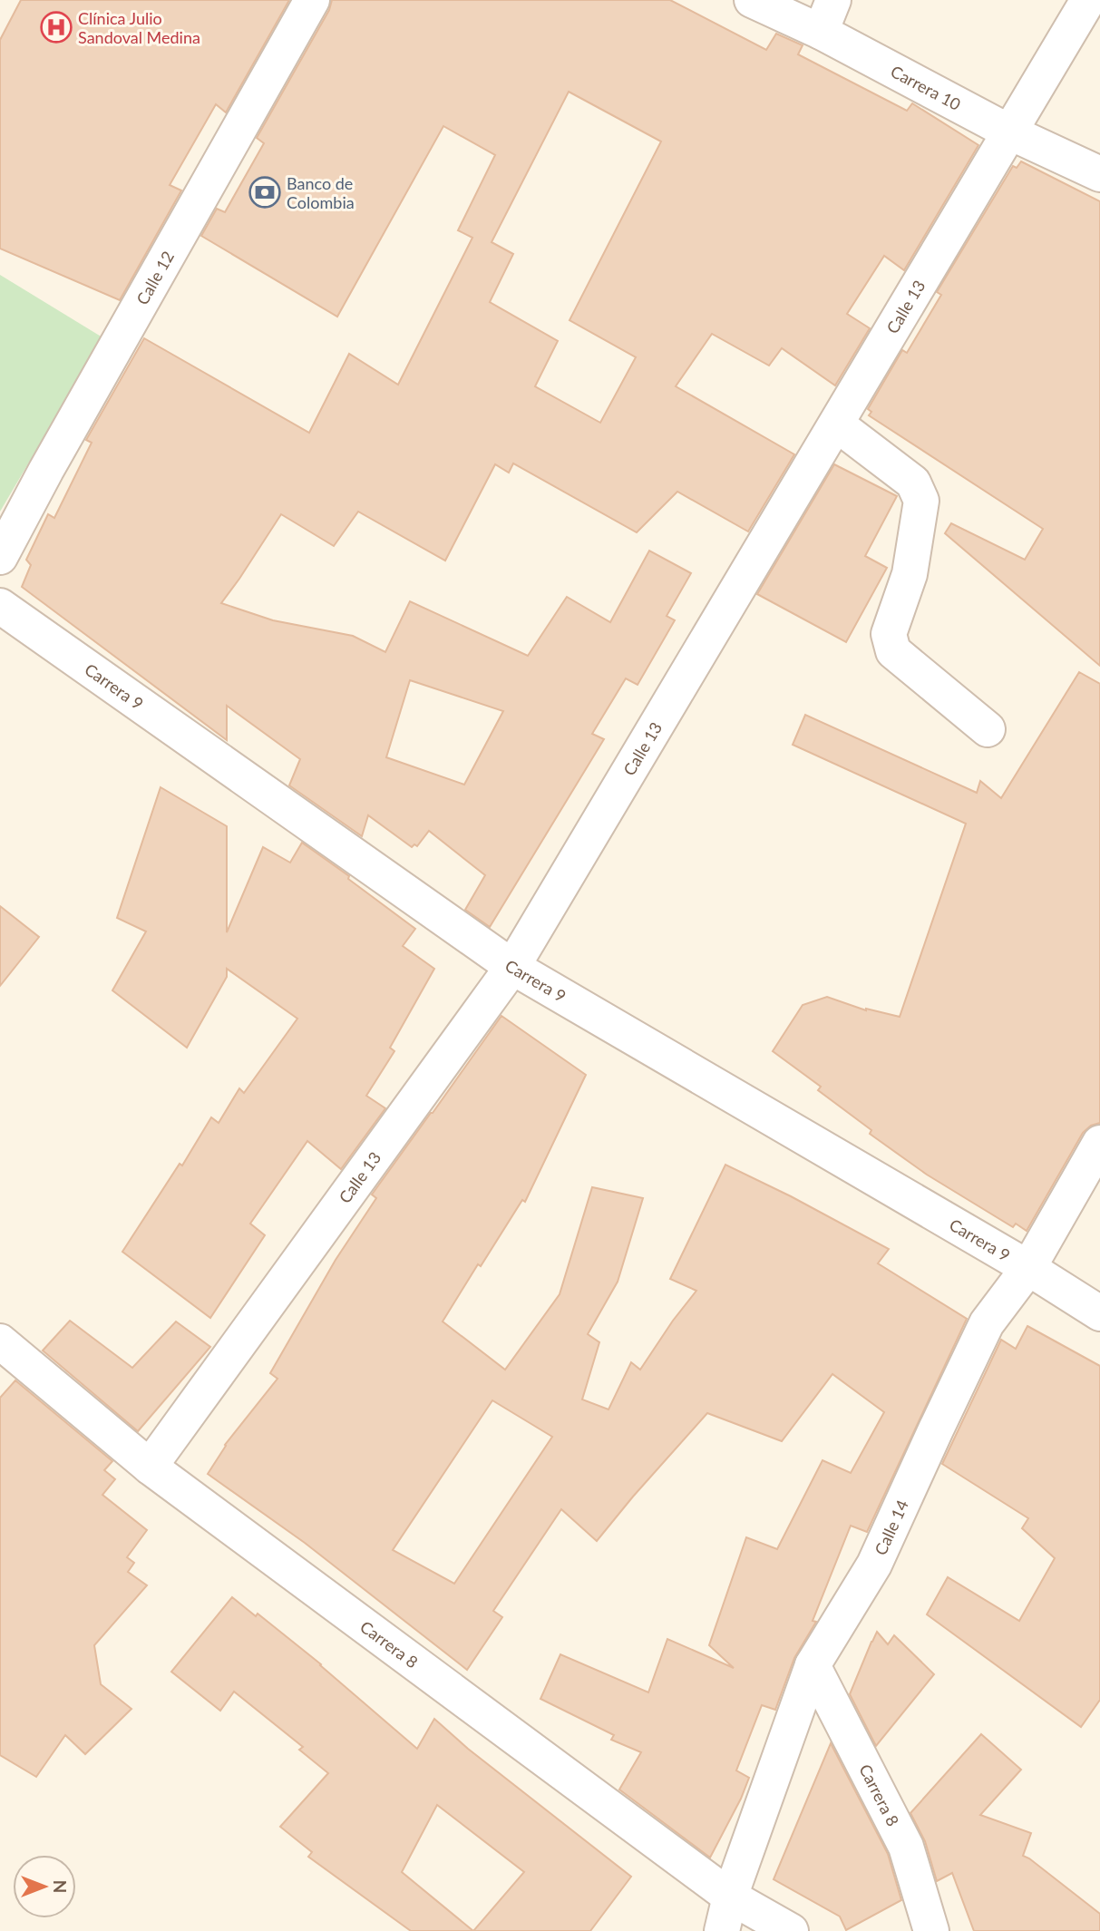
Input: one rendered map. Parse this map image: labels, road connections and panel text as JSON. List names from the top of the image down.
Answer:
{
  "streets": {
    "street": [
      "Carrera 10",
      "Calle 12",
      "Calle 13",
      "Carrera 9",
      "Calle 14",
      "Carrera 8"
    ]
  },
  "crossings": [
    ["Carrera 10", "Calle 13"],
    ["Calle 13", "Carrera 9"],
    ["Calle 13", "Carrera 8"],
    ["Carrera 9", "Calle 14"],
    ["Calle 14", "Carrera 8"]
  ],
  "places": {
    "hospital": ["Clínica Julio Sandoval Medina"],
    "bank": ["Banco de Colombia"]
  },
  "north": "right"
}
